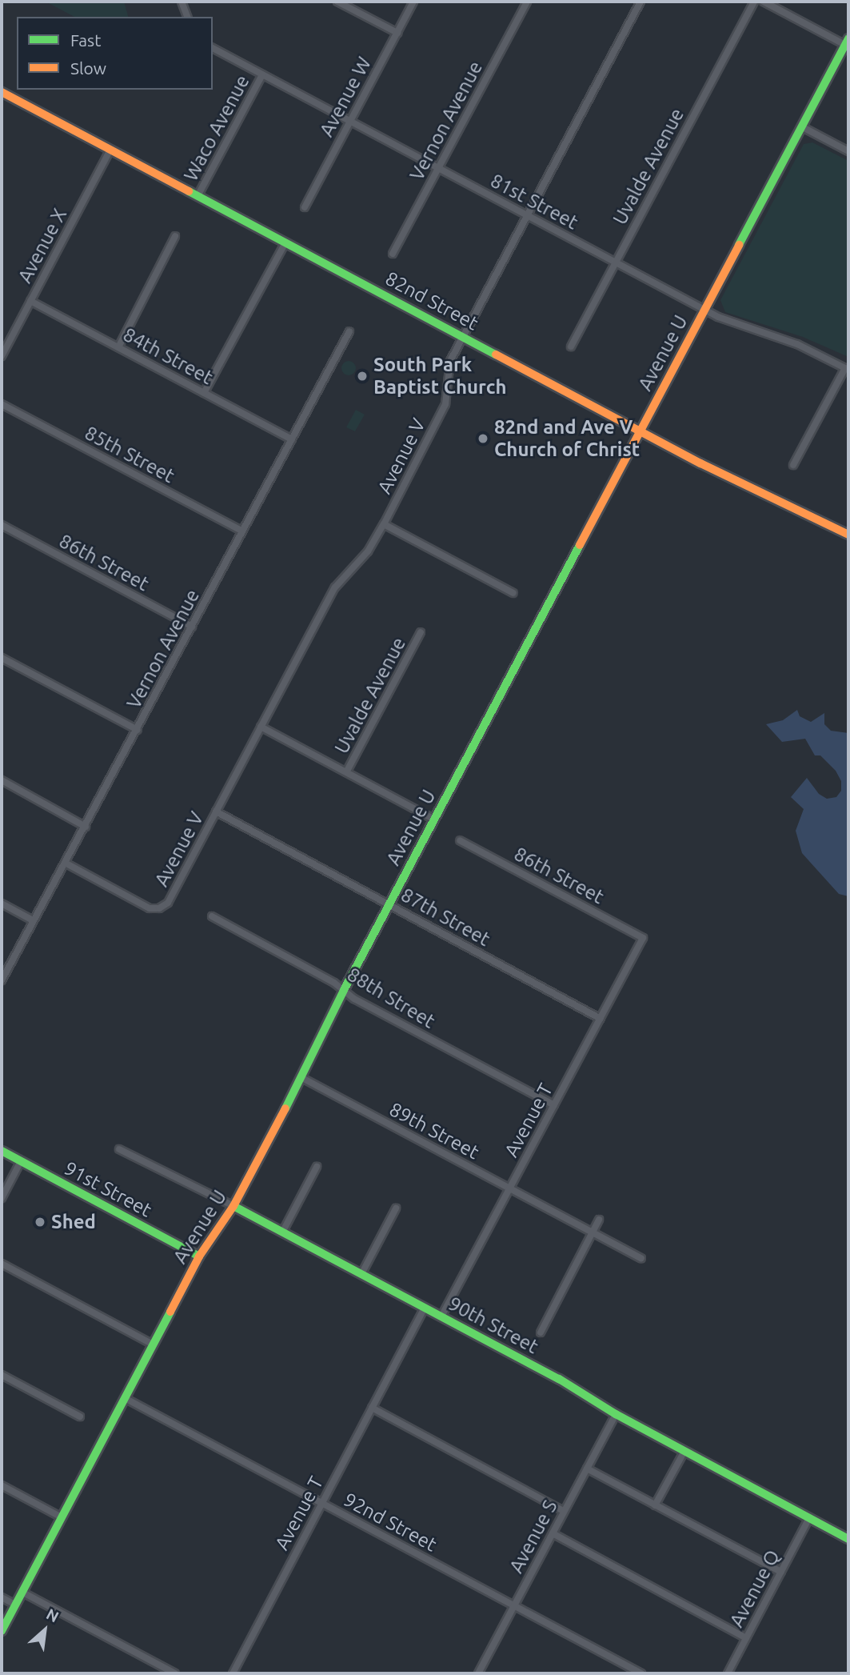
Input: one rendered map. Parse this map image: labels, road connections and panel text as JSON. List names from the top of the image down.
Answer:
{
  "streets": {
    "street": [
      "Avenue W",
      "Vernon Avenue",
      "Waco Avenue",
      "Uvalde Avenue",
      "81st Street",
      "Avenue X",
      "82nd Street",
      "Avenue U",
      "84th Street",
      "85th Street",
      "Avenue V",
      "86th Street",
      "87th Street",
      "88th Street",
      "Avenue T",
      "89th Street",
      "91st Street",
      "90th Street",
      "92nd Street",
      "Avenue S",
      "Avenue Q"
    ]
  },
  "crossings": [
    ["Avenue W", "81st Street"],
    ["Vernon Avenue", "81st Street"],
    ["Vernon Avenue", "84th Street"],
    ["Vernon Avenue", "85th Street"],
    ["Vernon Avenue", "Avenue V"],
    ["Vernon Avenue", "86th Street"],
    ["Waco Avenue", "81st Street"],
    ["Waco Avenue", "82nd Street"],
    ["Uvalde Avenue", "81st Street"],
    ["81st Street", "Avenue U"],
    ["81st Street", "Avenue V"],
    ["Avenue X", "82nd Street"],
    ["Avenue X", "84th Street"],
    ["82nd Street", "Avenue U"],
    ["82nd Street", "Avenue V"],
    ["Avenue U", "87th Street"],
    ["Avenue U", "88th Street"],
    ["Avenue U", "89th Street"],
    ["Avenue U", "91st Street"],
    ["Avenue U", "90th Street"],
    ["Avenue U", "92nd Street"],
    ["Avenue V", "87th Street"],
    ["86th Street", "Avenue T"],
    ["87th Street", "Avenue T"],
    ["88th Street", "Avenue T"],
    ["Avenue T", "89th Street"],
    ["Avenue T", "90th Street"],
    ["Avenue T", "92nd Street"],
    ["90th Street", "Avenue S"],
    ["90th Street", "Avenue Q"],
    ["92nd Street", "Avenue S"]
  ],
  "places": ["South Park Baptist Church", "82nd and Ave V Church of Christ", "Shed"],
  "legend": ["Fast", "Slow"],
  "north": "top right"
}
